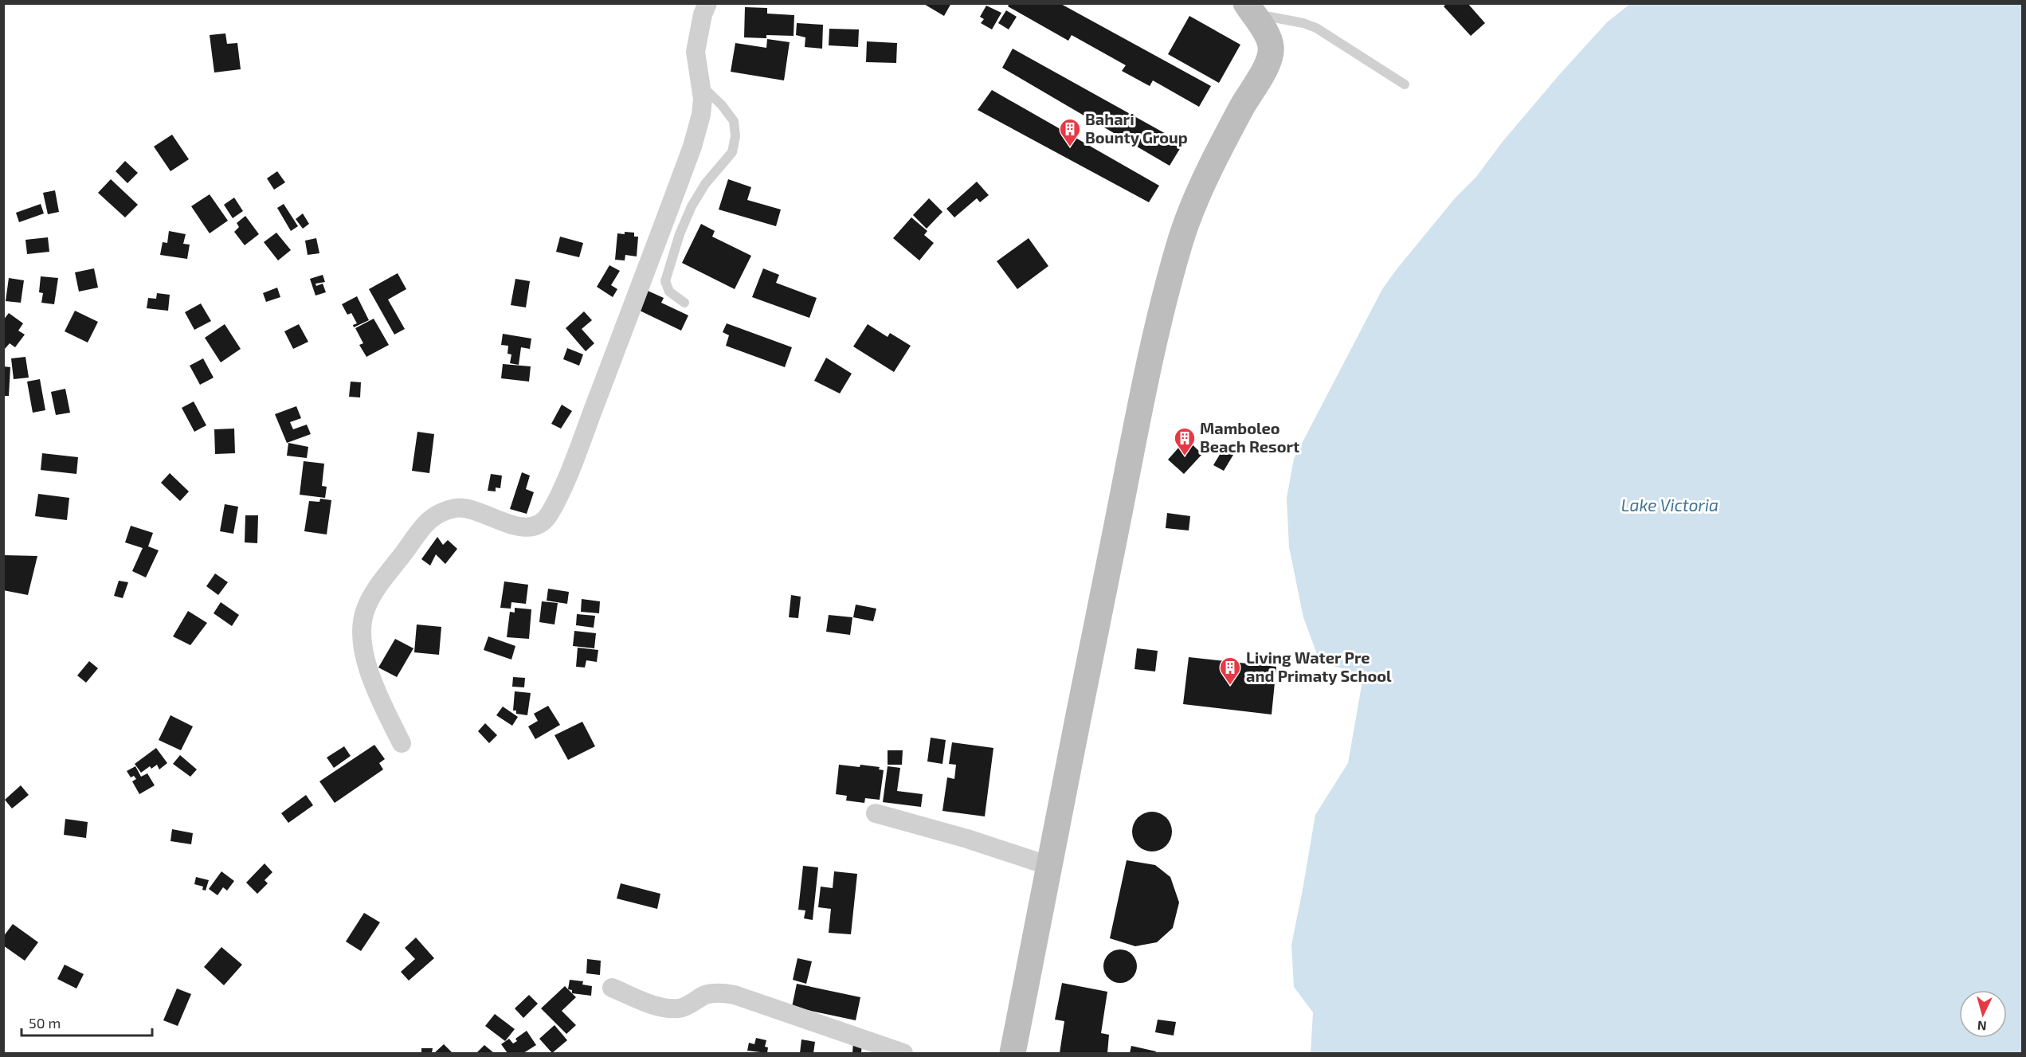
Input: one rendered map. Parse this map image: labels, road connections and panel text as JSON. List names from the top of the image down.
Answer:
{
  "water": ["Lake Victoria"],
  "places": {
    "building": ["Bahari Bounty Group", "Mamboleo Beach Resort", "Living Water Pre and Primaty School"]
  },
  "scale_bar": "50 m",
  "north": "bottom"
}
